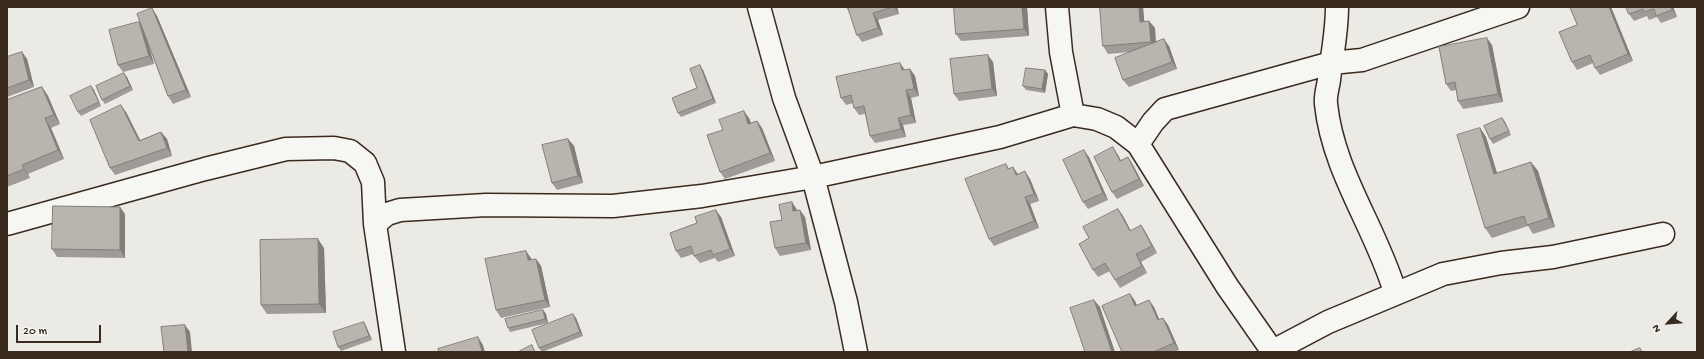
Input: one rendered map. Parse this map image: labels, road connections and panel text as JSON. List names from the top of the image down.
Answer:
{
  "scale_bar": "20 m",
  "north": "bottom left"
}
